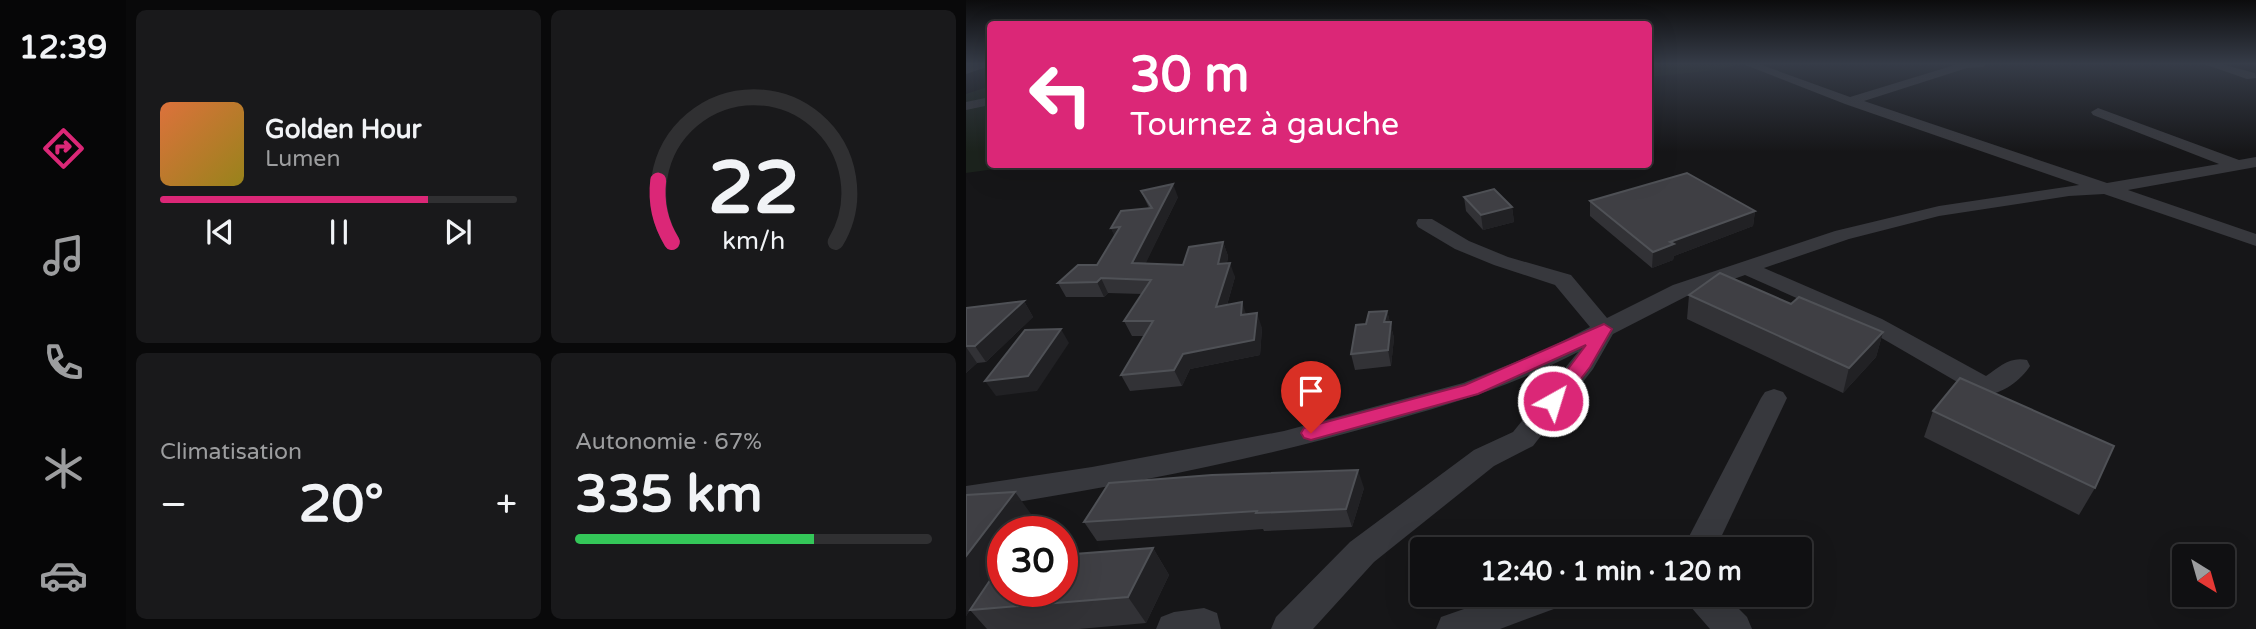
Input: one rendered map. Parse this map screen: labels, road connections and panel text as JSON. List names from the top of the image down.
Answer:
{
  "north": "bottom right",
  "page": {
    "tabs": "12:39",
    "turn": ["30 m", "Tournez à gauche"],
    "song": ["Golden Hour", "Lumen"],
    "tile": [
      "Climatisation",
      ["Autonomie · 67%", "335 km"]
    ],
    "heat": ["−", "20°", "+"],
    "limit": "30",
    "trip": "12:40 · 1 min · 120 m",
    "gauge": ["22", "km/h"]
  }
}
